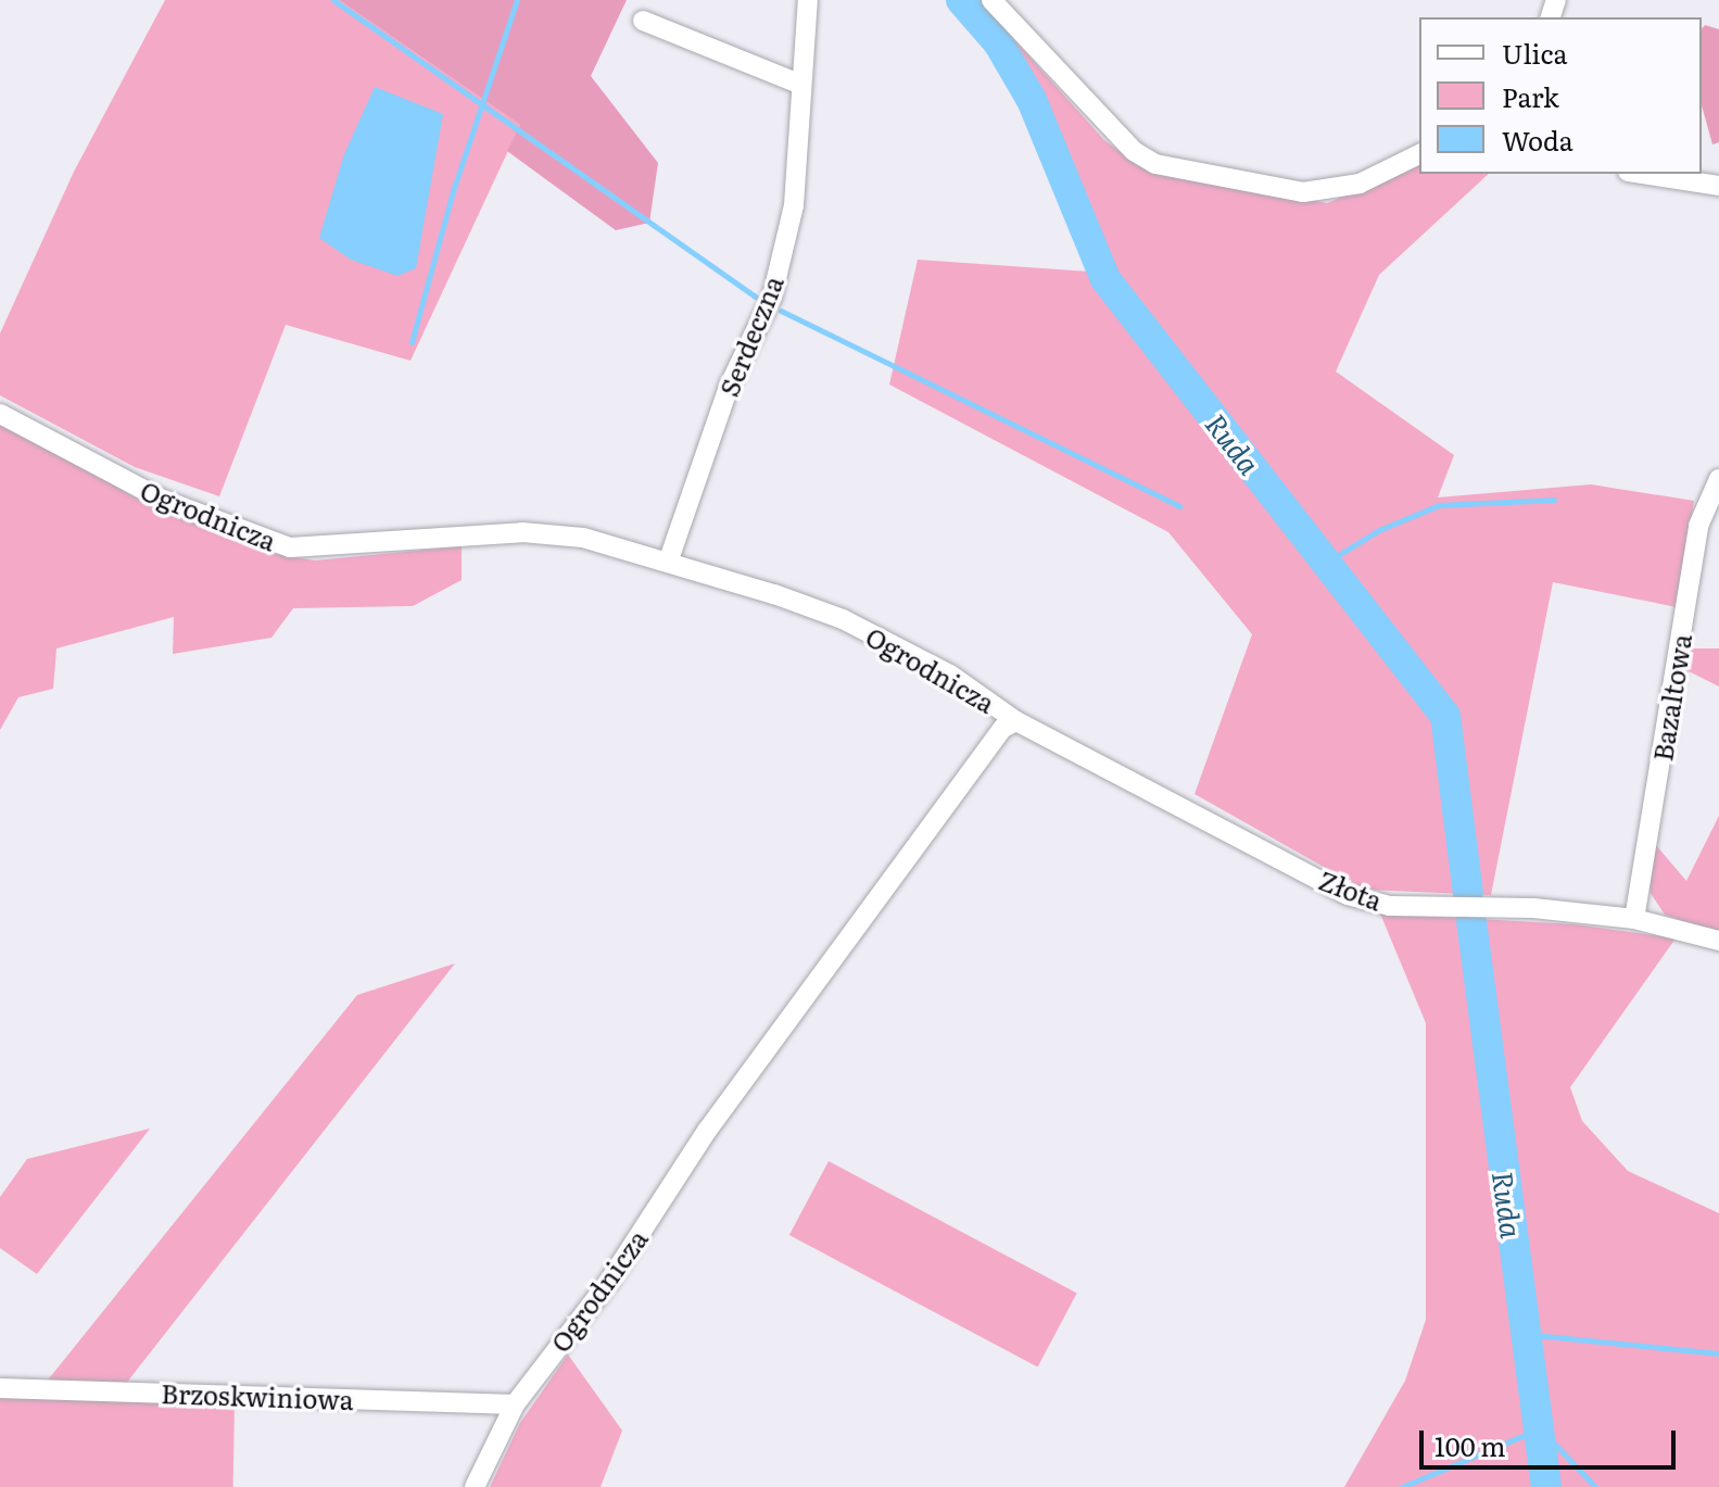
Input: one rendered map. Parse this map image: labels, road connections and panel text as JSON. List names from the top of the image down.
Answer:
{
  "streets": {
    "street": [
      "Serdeczna",
      "Ogrodnicza",
      "Bazaltowa",
      "Złota",
      "Brzoskwiniowa"
    ]
  },
  "crossings": [
    ["Serdeczna", "Ogrodnicza"],
    ["Ogrodnicza", "Złota"],
    ["Ogrodnicza", "Brzoskwiniowa"],
    ["Bazaltowa", "Złota"]
  ],
  "water": ["Ruda"],
  "legend": ["Ulica", "Park", "Woda"],
  "scale_bar": "100 m"
}
